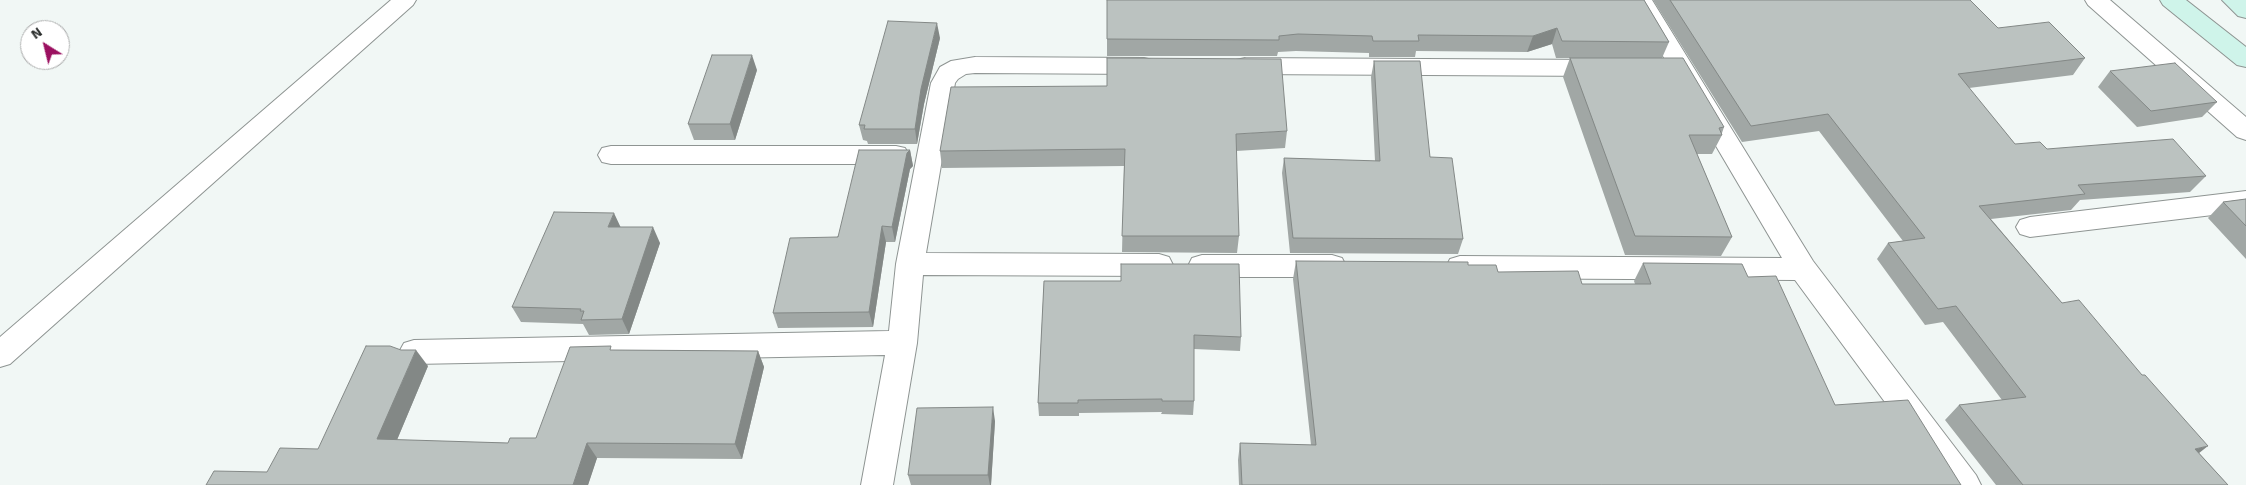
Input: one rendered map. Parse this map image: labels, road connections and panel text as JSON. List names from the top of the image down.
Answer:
{
  "north": "top left"
}
